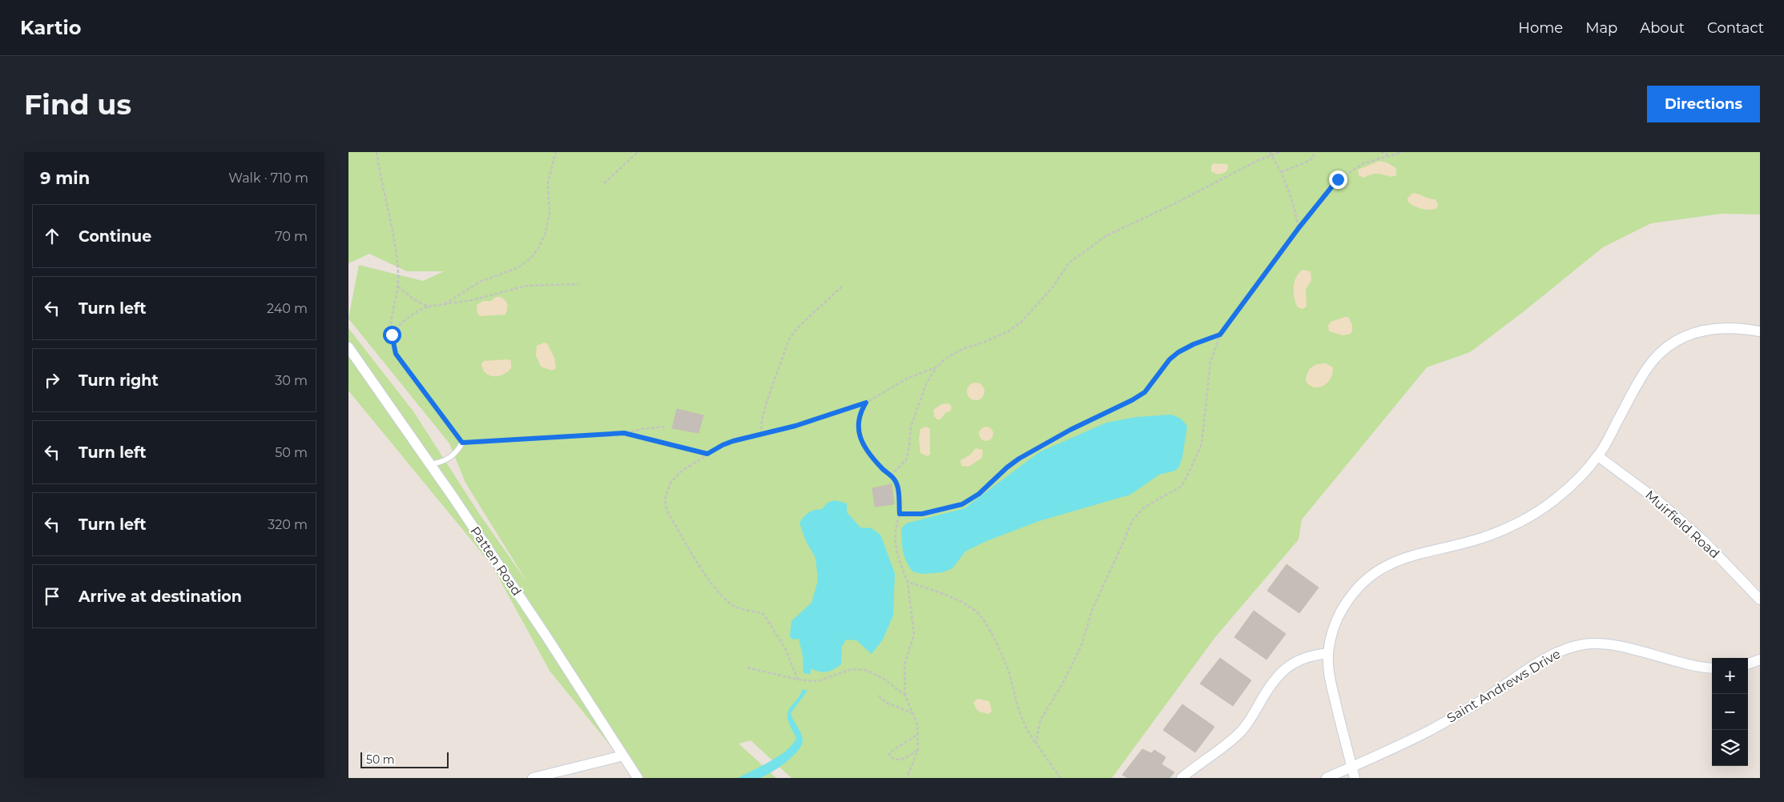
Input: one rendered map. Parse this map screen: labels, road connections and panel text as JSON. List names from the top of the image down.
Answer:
{
  "streets": {
    "street": ["Muirfield Road", "Patten Road", "Saint Andrews Drive"]
  },
  "scale_bar": "50 m",
  "page": {
    "header": "Kartio",
    "nav": [
      "Home",
      "Map",
      "About",
      "Contact"
    ],
    "buttons": "Directions",
    "title": "Find us",
    "heading": ["9 min", "Walk · 710 m"],
    "list": [
      ["Continue", "70 m"],
      ["Turn left", "240 m"],
      ["Turn right", "30 m"],
      ["Turn left", "50 m"],
      ["Turn left", "320 m"],
      "Arrive at destination"
    ],
    "map_buttons": ["+", "−"],
    "scale": "50 m"
  }
}
